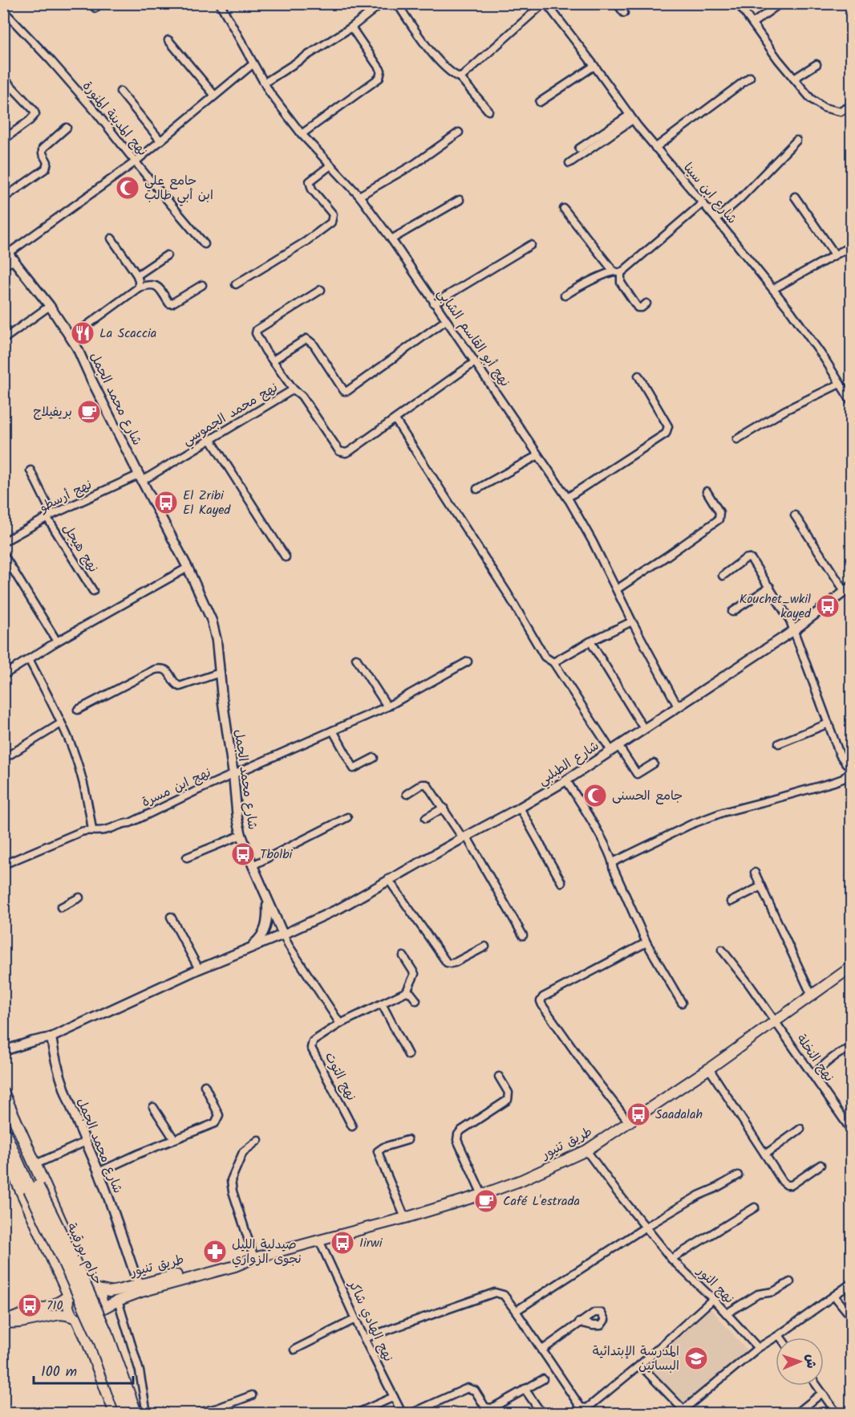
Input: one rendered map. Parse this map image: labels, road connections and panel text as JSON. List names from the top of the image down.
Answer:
{
  "streets": {
    "highway": ["حزام بورقيبة"],
    "main road": ["طريق تنيور"],
    "street": [
      "نهج المدينة المنورة",
      "شارع ابن سينا",
      "نهج أبو القاسم الشابي",
      "شارع محمد الجمل",
      "نهج محمد الجموسي",
      "نهج أرسطو",
      "نهج هيجل",
      "شارع الطبلبي",
      "نهج ابن مسرة",
      "نهج النخلة",
      "نهج التوت",
      "نهج النور",
      "نهج الهادي شاكر"
    ]
  },
  "crossings": [
    ["نهج أبو القاسم الشابي", "شارع الطبلبي"],
    ["شارع محمد الجمل", "نهج محمد الجموسي"],
    ["شارع محمد الجمل", "نهج أرسطو"],
    ["شارع محمد الجمل", "شارع الطبلبي"],
    ["شارع محمد الجمل", "نهج ابن مسرة"],
    ["شارع محمد الجمل", "طريق تنيور"],
    ["نهج محمد الجموسي", "نهج أرسطو"],
    ["نهج أرسطو", "نهج هيجل"],
    ["نهج النخلة", "طريق تنيور"],
    ["طريق تنيور", "نهج النور"],
    ["طريق تنيور", "نهج الهادي شاكر"]
  ],
  "places": {
    "mosque": ["جامع علي ابن أبي طالب", "جامع الحسنى"],
    "restaurant": ["La Scaccia"],
    "cafe": ["بريفيلاج", "Café L'estrada"],
    "bus stop": [
      "El Zribi El Kayed",
      "Kouchet_wkil kayed",
      "Tbolbi",
      "Saadalah",
      "Iirwi",
      "710"
    ],
    "pharmacy": ["صيدلية الليل نجوى الزواري"],
    "school or university": ["المدرسة الإبتدائية البساتين"]
  },
  "scale_bar": "100 m",
  "north": "right"
}
